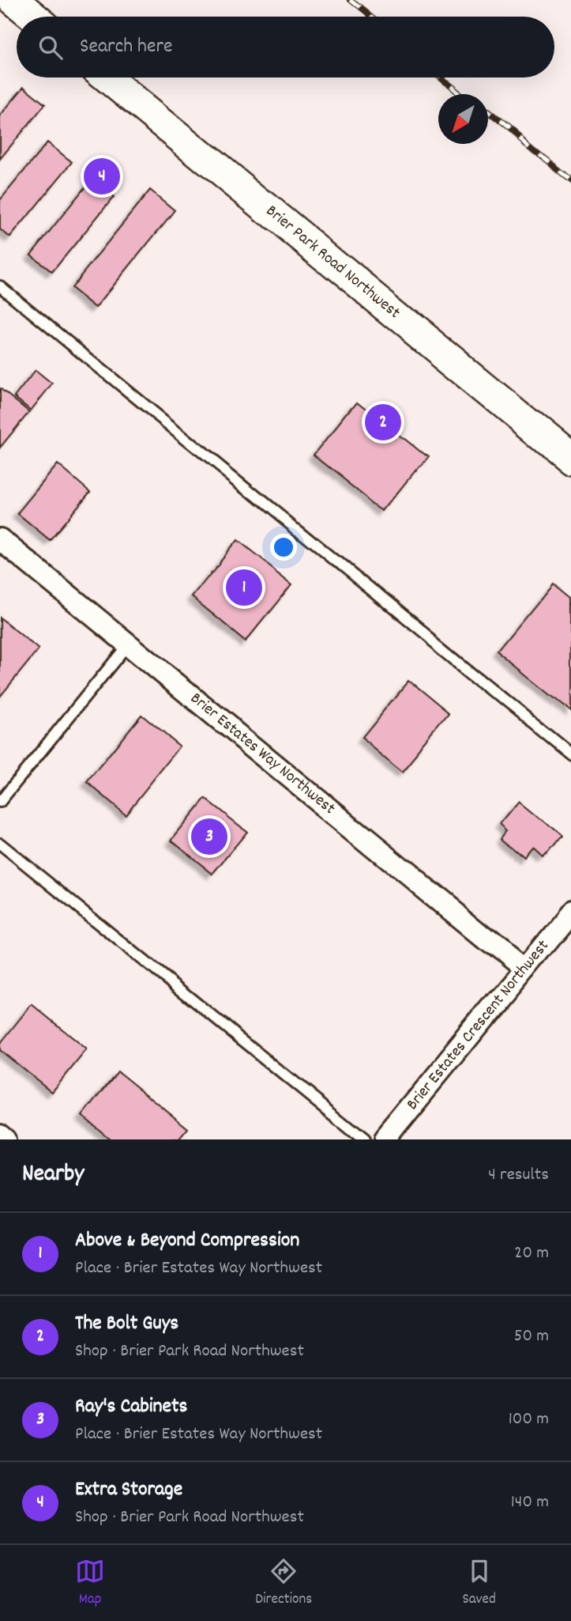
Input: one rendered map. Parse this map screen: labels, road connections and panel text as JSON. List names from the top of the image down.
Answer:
{
  "streets": {
    "street": ["Brier Park Road Northwest", "Brier Estates Way Northwest", "Brier Estates Crescent Northwest"]
  },
  "crossings": [
    ["Brier Estates Way Northwest", "Brier Estates Crescent Northwest"]
  ],
  "north": "bottom left",
  "page": {
    "search": "Search here",
    "pins": [
      "4",
      "2",
      "1",
      "3"
    ],
    "heading": ["Nearby", "4 results"],
    "list": [
      {
        "mark": "1",
        "name": "Above & Beyond Compression",
        "note": "Place · Brier Estates Way Northwest",
        "value": "20 m"
      },
      {
        "mark": "2",
        "name": "The Bolt Guys",
        "note": "Shop · Brier Park Road Northwest",
        "value": "50 m"
      },
      {
        "mark": "3",
        "name": "Ray's Cabinets",
        "note": "Place · Brier Estates Way Northwest",
        "value": "100 m"
      },
      {
        "mark": "4",
        "name": "Extra Storage",
        "note": "Shop · Brier Park Road Northwest",
        "value": "140 m"
      }
    ],
    "nav": ["Map", "Directions", "Saved"]
  }
}
